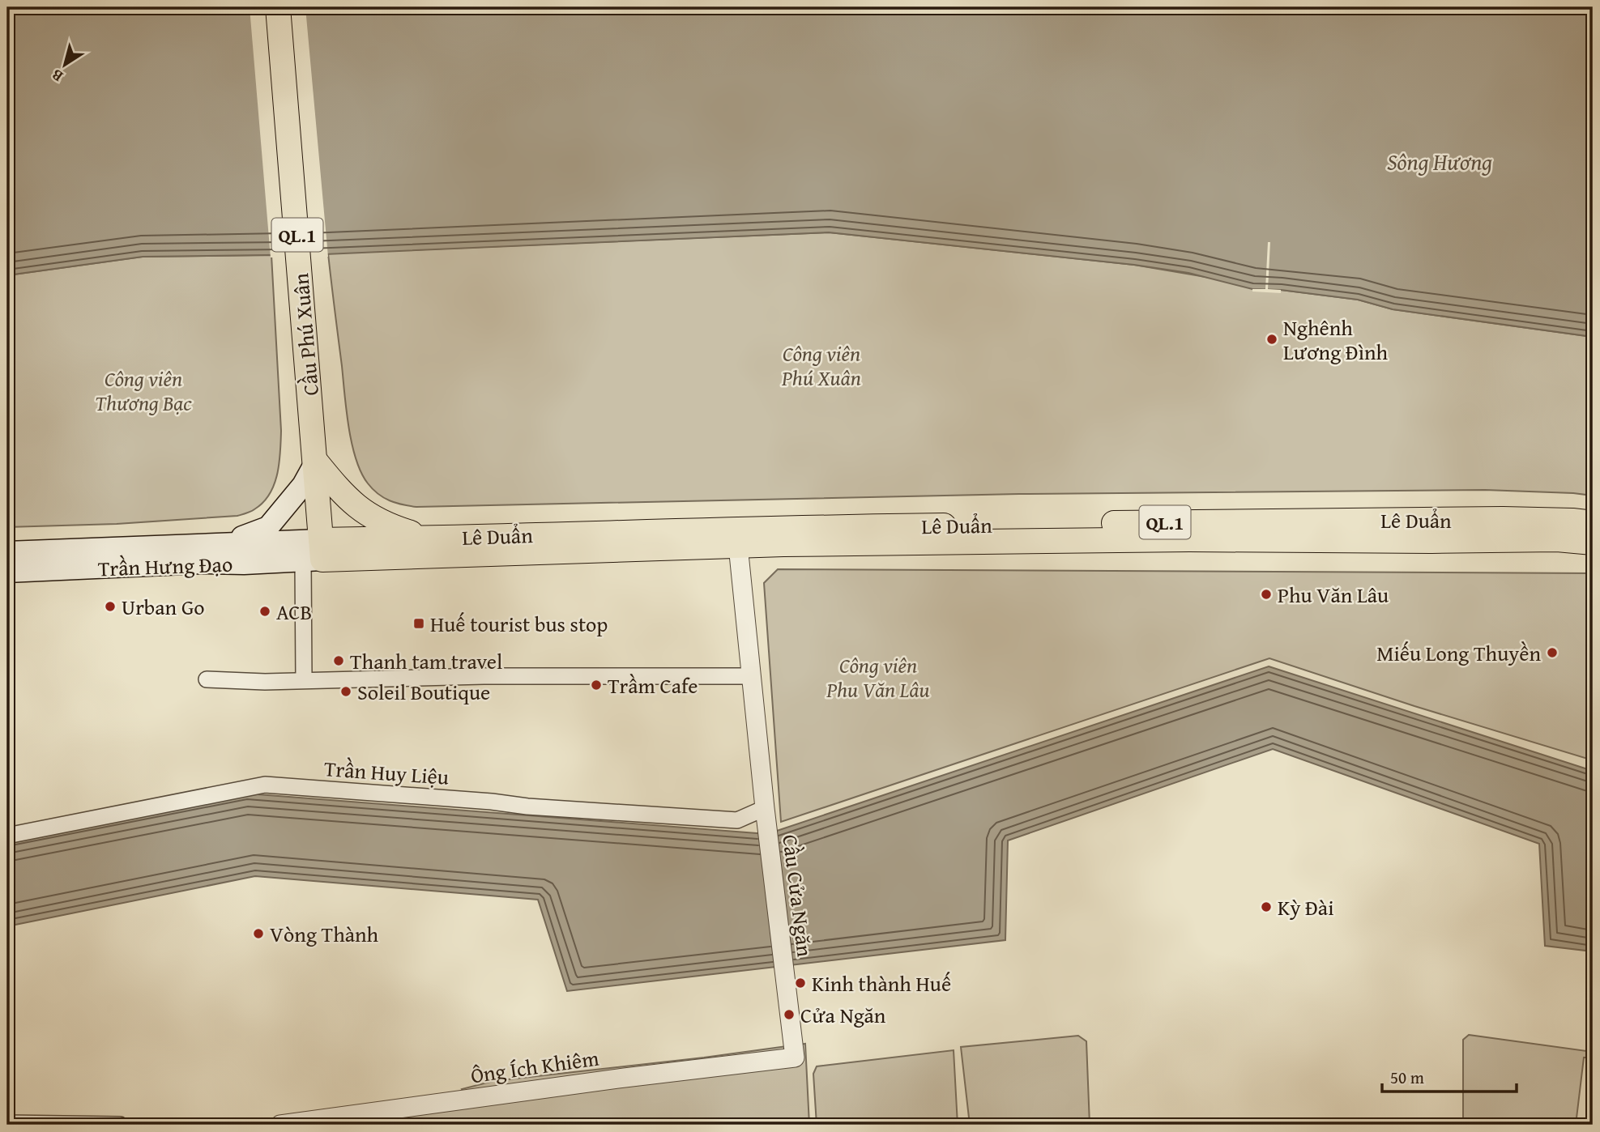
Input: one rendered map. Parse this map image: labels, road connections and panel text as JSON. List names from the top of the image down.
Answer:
{
  "streets": {
    "main road": [
      "QL.1",
      "Cầu Phú Xuân",
      "Lê Duẩn",
      "Trần Hưng Đạo"
    ],
    "street": ["Trần Huy Liệu", "Cầu Cửa Ngăn", "Ông Ích Khiêm"]
  },
  "crossings": [
    ["QL.1", "Cầu Phú Xuân"],
    ["QL.1", "Lê Duẩn"],
    ["Cầu Phú Xuân", "Lê Duẩn"],
    ["Cầu Phú Xuân", "Trần Hưng Đạo"],
    ["Lê Duẩn", "Trần Hưng Đạo"],
    ["Trần Huy Liệu", "Cầu Cửa Ngăn"],
    ["Cầu Cửa Ngăn", "Ông Ích Khiêm"]
  ],
  "water": ["Sông Hương"],
  "parks": ["Công viên Phú Xuân", "Công viên Thương Bạc", "Công viên Phu Văn Lâu"],
  "places": {
    "other": [
      "Nghênh Lương Đình",
      "Phu Văn Lâu",
      "Urban Go",
      "ACB",
      "Miếu Long Thuyền",
      "Thanh tam travel",
      "Trầm Cafe",
      "Soleil Boutique",
      "Kỳ Đài",
      "Vòng Thành",
      "Kinh thành Huế",
      "Cửa Ngăn"
    ],
    "transit": ["Huế tourist bus stop"]
  },
  "scale_bar": "50 m",
  "north": "bottom left"
}
